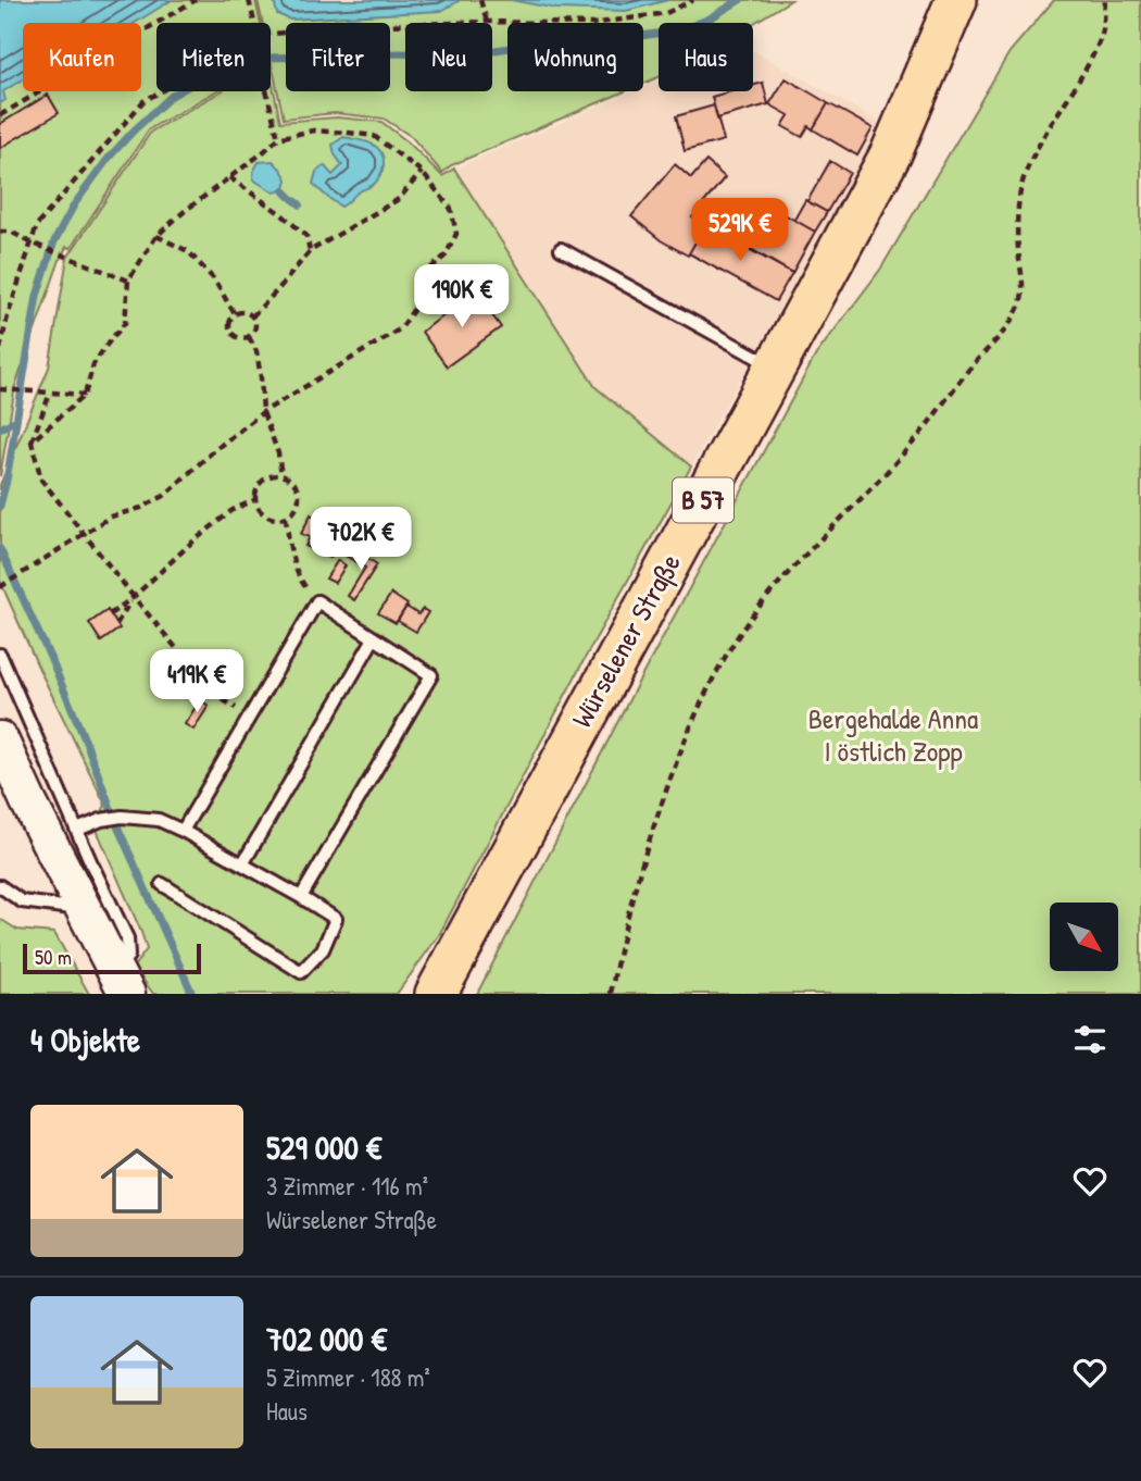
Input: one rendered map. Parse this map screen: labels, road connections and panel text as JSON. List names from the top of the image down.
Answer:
{
  "streets": {
    "main road": ["B 57", "Würselener Straße"]
  },
  "parks": ["Bergehalde Anna I östlich Zopp"],
  "scale_bar": "50 m",
  "north": "bottom right",
  "page": {
    "chip": [
      "Kaufen",
      "Mieten",
      "Filter",
      "Neu",
      "Wohnung",
      "Haus"
    ],
    "price": [
      "529K €",
      "190K €",
      "702K €",
      "419K €"
    ],
    "scale": "50 m",
    "heading": "4 Objekte",
    "list": [
      {
        "name": "529 000 €",
        "note": "3 Zimmer · 116 m² · Würselener Straße"
      },
      {
        "name": "702 000 €",
        "note": "5 Zimmer · 188 m² · Haus"
      }
    ]
  }
}
